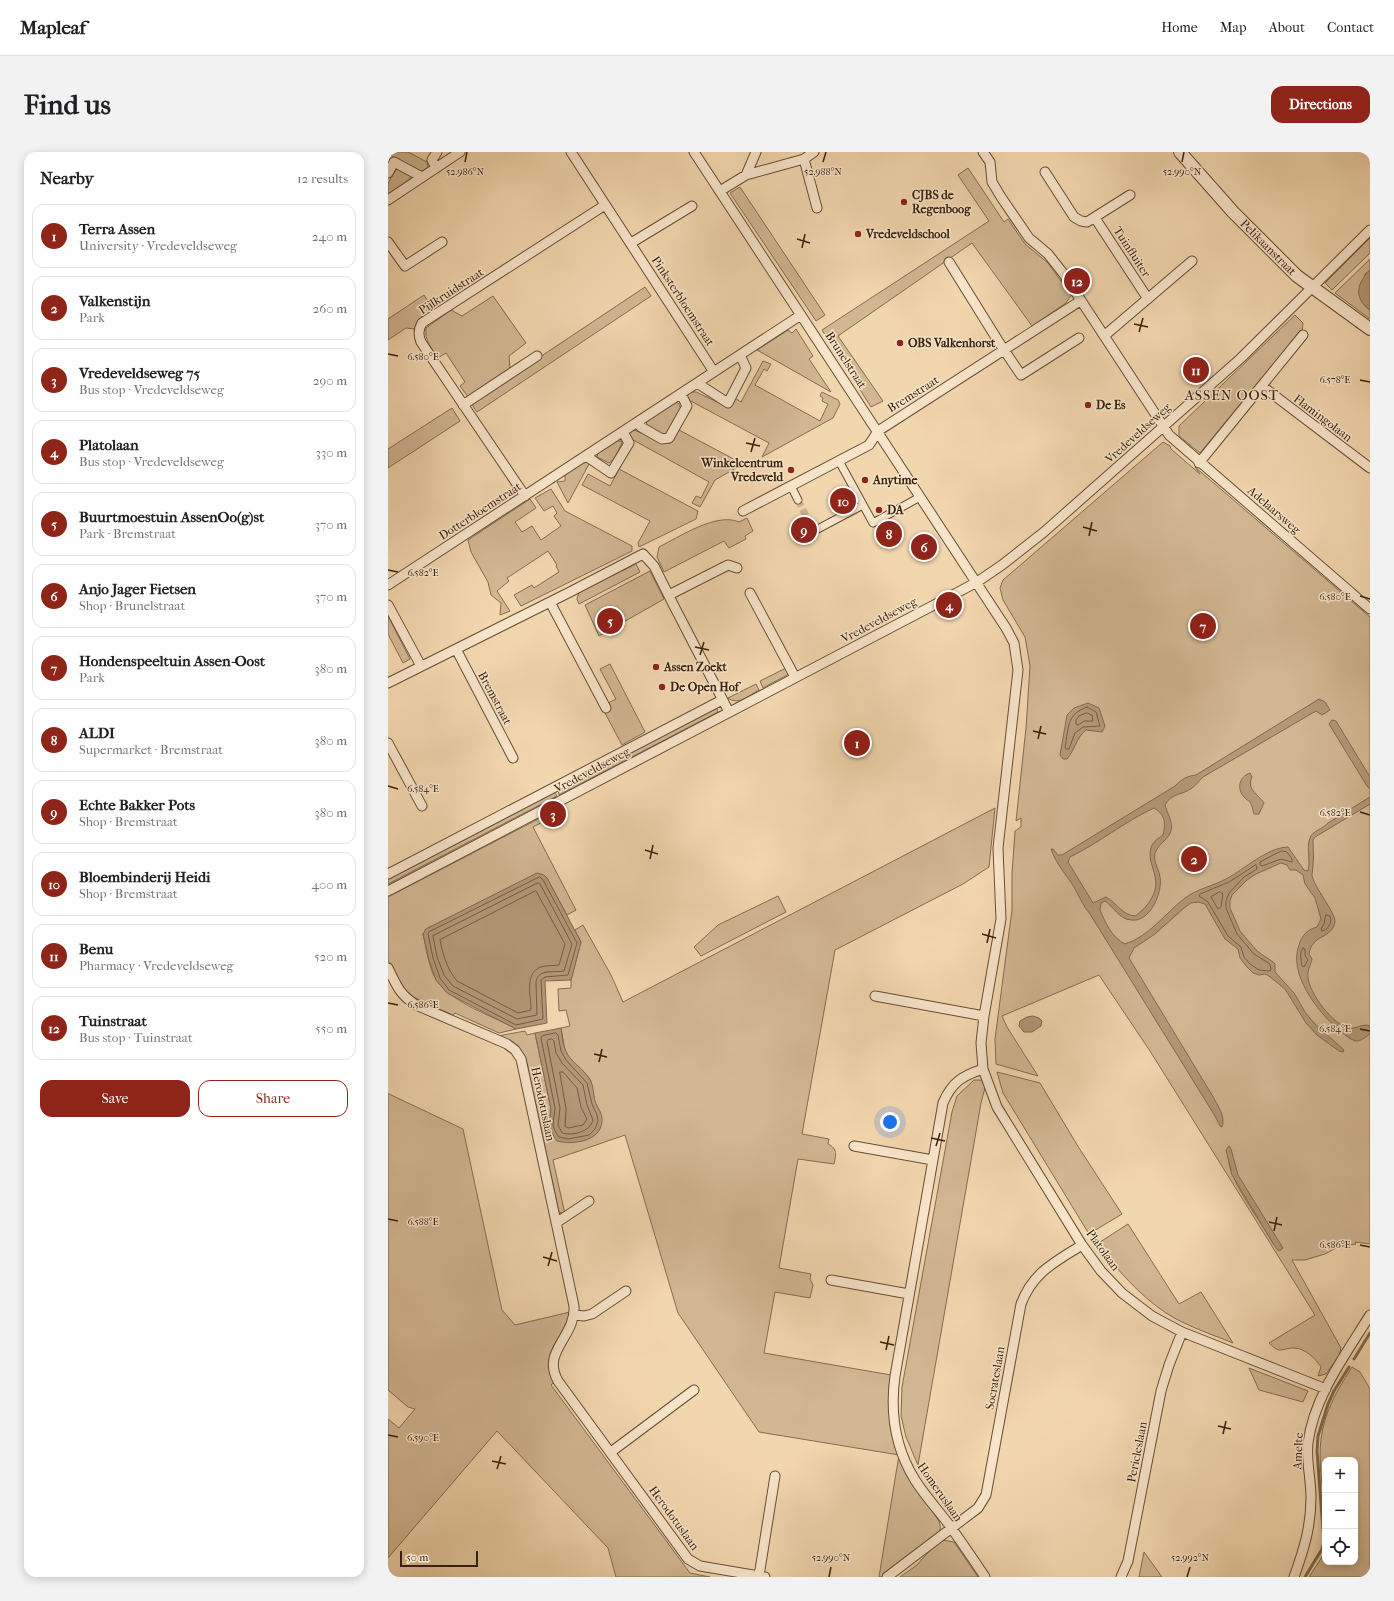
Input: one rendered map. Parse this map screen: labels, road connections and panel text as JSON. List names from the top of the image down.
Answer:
{
  "streets": {
    "street": [
      "Pelikaanstraat",
      "Tuinfluiter",
      "Pijlkruidstraat",
      "Pinksterbloemstraat",
      "Brunelstraat",
      "Bremstraat",
      "Flamingolaan",
      "Vredeveldseweg",
      "Adelaarsweg",
      "Dotterbloemstraat",
      "Herodotuslaan",
      "Platolaan",
      "Socrateslaan",
      "Amelte",
      "Pericleslaan",
      "Homeruslaan"
    ]
  },
  "crossings": [
    ["Pelikaanstraat", "Vredeveldseweg"],
    ["Tuinfluiter", "Adelaarsweg"],
    ["Pijlkruidstraat", "Pinksterbloemstraat"],
    ["Pijlkruidstraat", "Dotterbloemstraat"],
    ["Pinksterbloemstraat", "Dotterbloemstraat"],
    ["Brunelstraat", "Bremstraat"],
    ["Brunelstraat", "Vredeveldseweg"],
    ["Brunelstraat", "Dotterbloemstraat"],
    ["Brunelstraat", "Platolaan"],
    ["Bremstraat", "Adelaarsweg"],
    ["Vredeveldseweg", "Adelaarsweg"],
    ["Vredeveldseweg", "Platolaan"],
    ["Platolaan", "Socrateslaan"],
    ["Platolaan", "Amelte"],
    ["Platolaan", "Pericleslaan"],
    ["Platolaan", "Homeruslaan"],
    ["Socrateslaan", "Homeruslaan"]
  ],
  "districts": ["ASSEN OOST"],
  "places": [
    "CJBS de Regenboog",
    "Vredeveldschool",
    "OBS Valkenhorst",
    "De Es",
    "Winkelcentrum Vredeveld",
    "Anytime",
    "DA",
    "Assen Zoekt",
    "De Open Hof"
  ],
  "scale_bar": "50 m",
  "page": {
    "header": "Mapleaf",
    "nav": [
      "Home",
      "Map",
      "About",
      "Contact"
    ],
    "buttons": [
      "Directions",
      ["Save", "Share"]
    ],
    "title": "Find us",
    "heading": ["Nearby", "12 results"],
    "list": [
      {
        "mark": "1",
        "name": "Terra Assen",
        "note": "University · Vredeveldseweg",
        "value": "240 m"
      },
      {
        "mark": "2",
        "name": "Valkenstijn",
        "note": "Park",
        "value": "260 m"
      },
      {
        "mark": "3",
        "name": "Vredeveldseweg 75",
        "note": "Bus stop · Vredeveldseweg",
        "value": "290 m"
      },
      {
        "mark": "4",
        "name": "Platolaan",
        "note": "Bus stop · Vredeveldseweg",
        "value": "330 m"
      },
      {
        "mark": "5",
        "name": "Buurtmoestuin AssenOo(g)st",
        "note": "Park · Bremstraat",
        "value": "370 m"
      },
      {
        "mark": "6",
        "name": "Anjo Jager Fietsen",
        "note": "Shop · Brunelstraat",
        "value": "370 m"
      },
      {
        "mark": "7",
        "name": "Hondenspeeltuin Assen-Oost",
        "note": "Park",
        "value": "380 m"
      },
      {
        "mark": "8",
        "name": "ALDI",
        "note": "Supermarket · Bremstraat",
        "value": "380 m"
      },
      {
        "mark": "9",
        "name": "Echte Bakker Pots",
        "note": "Shop · Bremstraat",
        "value": "380 m"
      },
      {
        "mark": "10",
        "name": "Bloembinderij Heidi",
        "note": "Shop · Bremstraat",
        "value": "400 m"
      },
      {
        "mark": "11",
        "name": "Benu",
        "note": "Pharmacy · Vredeveldseweg",
        "value": "520 m"
      },
      {
        "mark": "12",
        "name": "Tuinstraat",
        "note": "Bus stop · Tuinstraat",
        "value": "550 m"
      }
    ],
    "pins": [
      "12",
      "11",
      "10",
      "9",
      "8",
      "6",
      "4",
      "5",
      "7",
      "1",
      "3",
      "2"
    ],
    "map_buttons": ["+", "−"],
    "scale": "50 m"
  },
  "coordinates": [
    "52.986°N",
    "52.988°N",
    "52.990°N",
    "6.580°E",
    "6.578°E",
    "6.582°E",
    "6.584°E",
    "6.586°E",
    "6.588°E",
    "6.590°E",
    "52.992°N"
  ]
}
